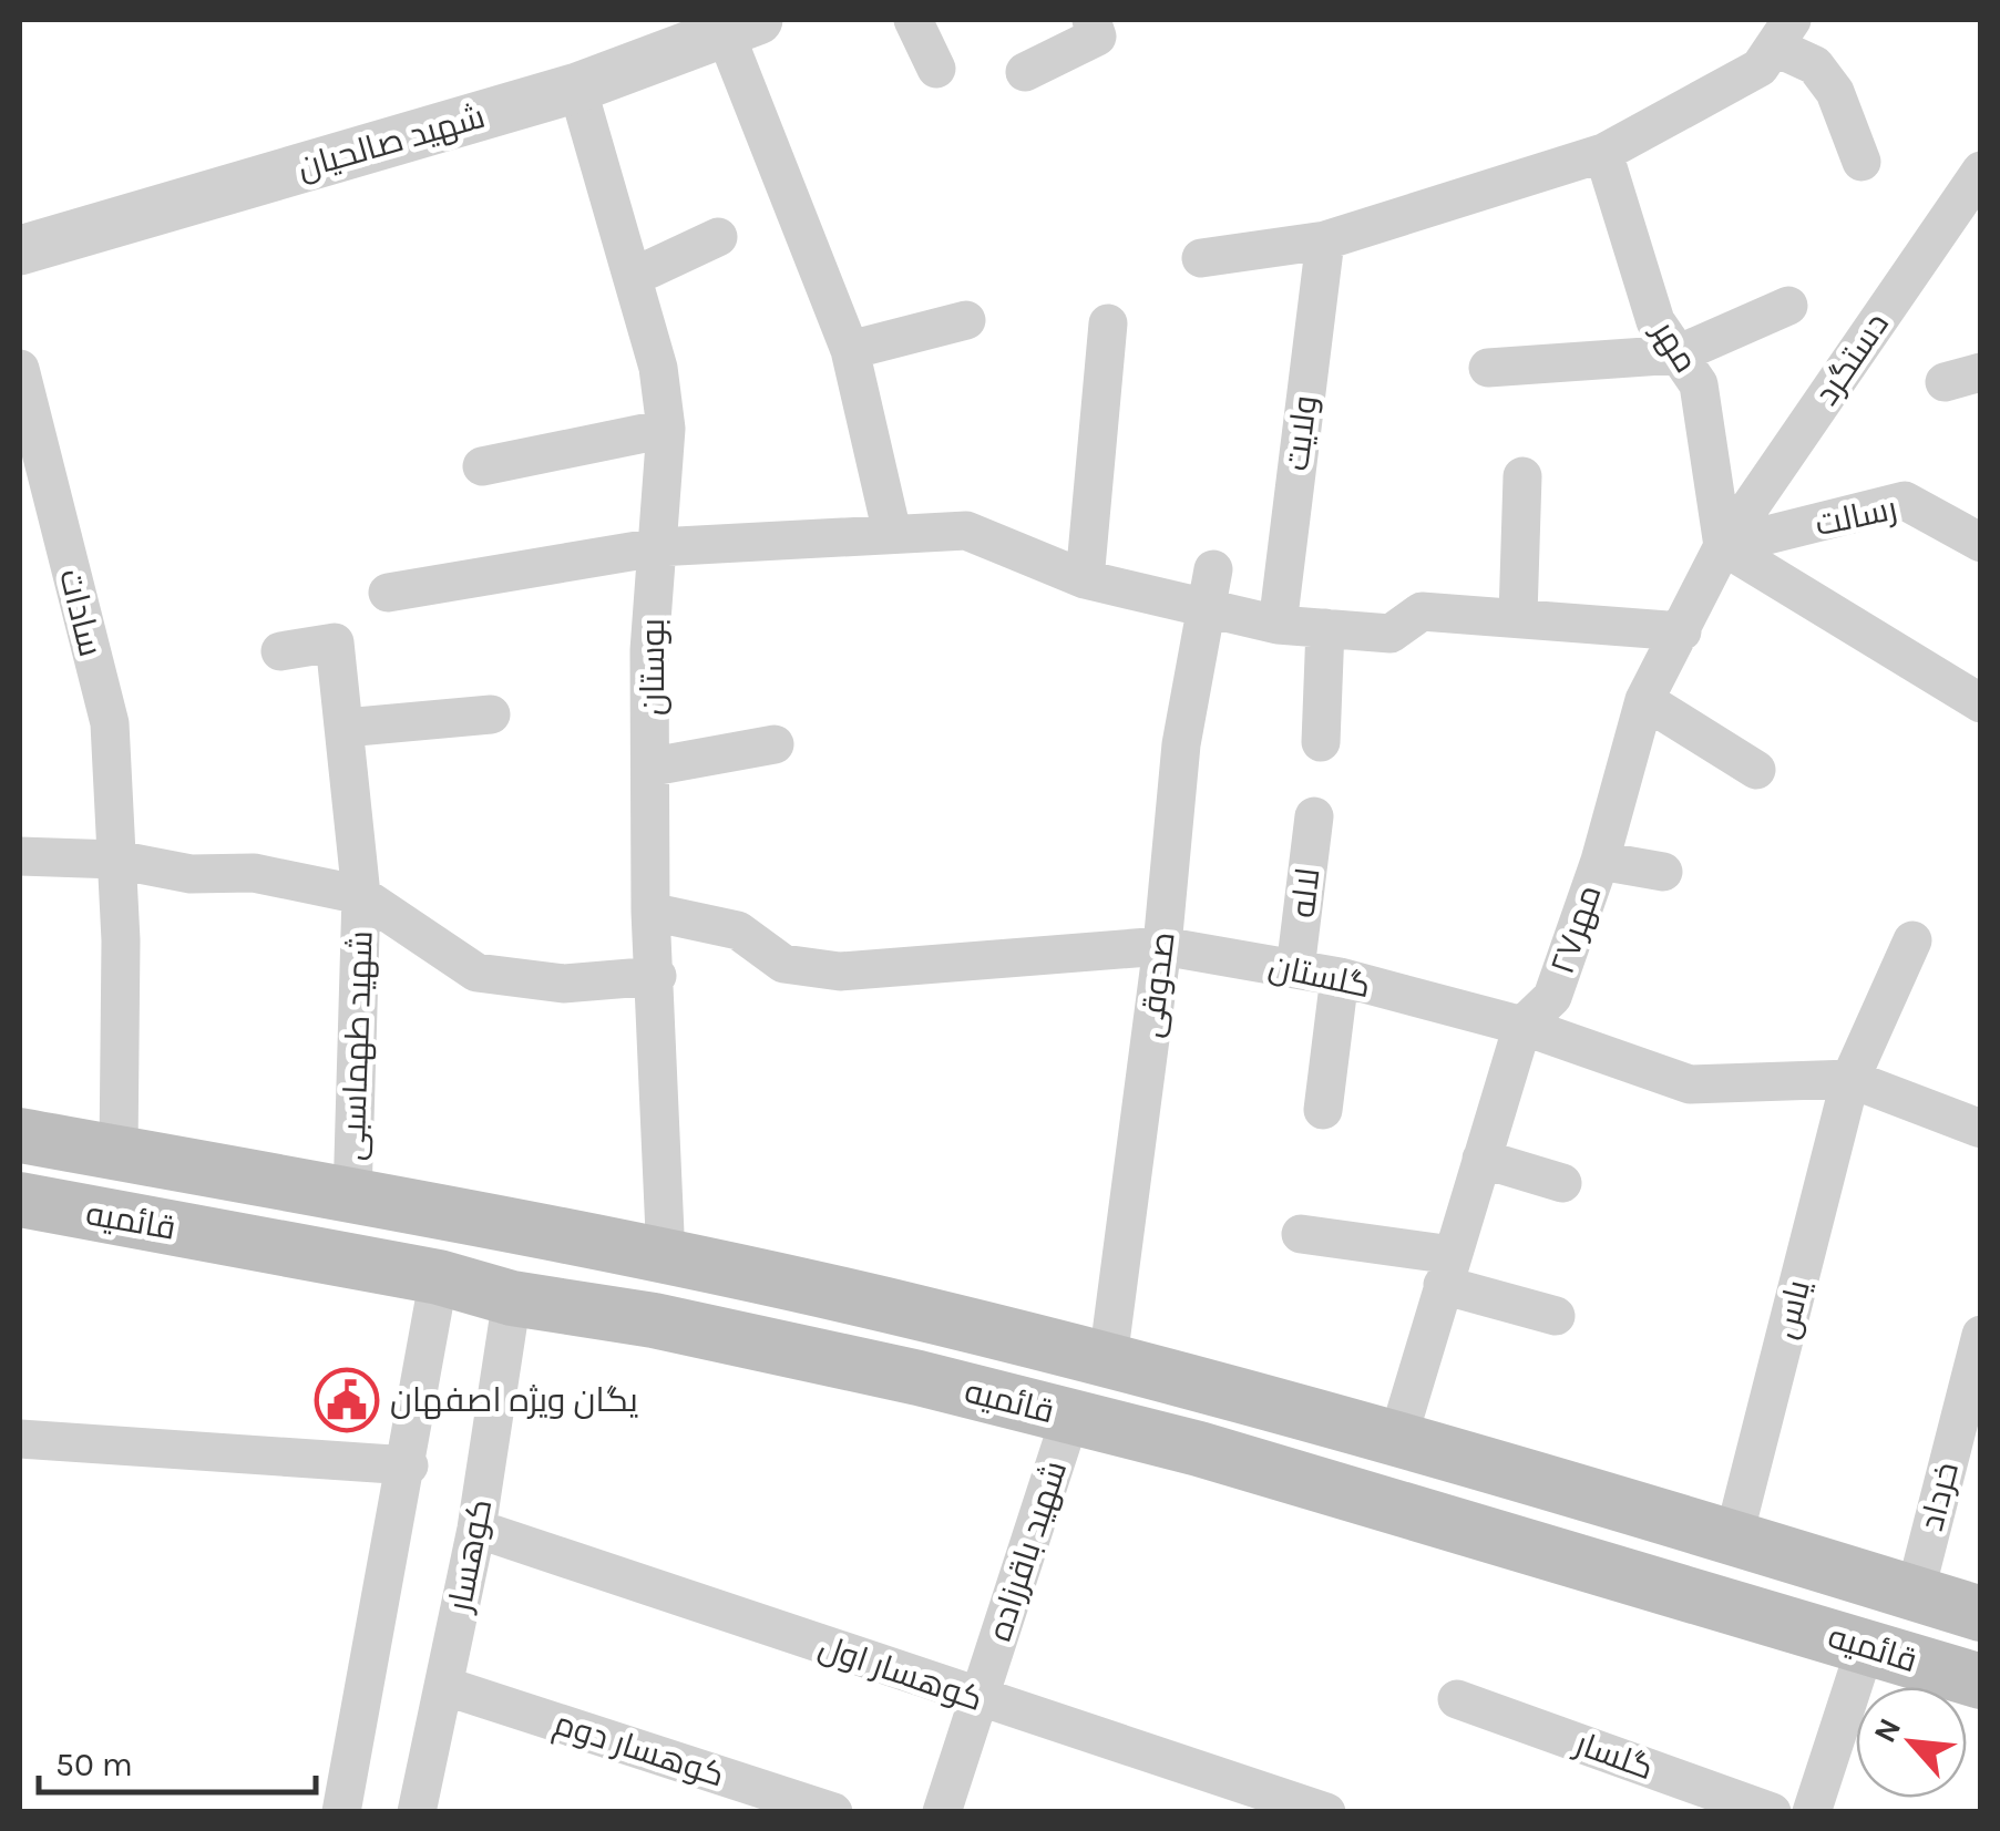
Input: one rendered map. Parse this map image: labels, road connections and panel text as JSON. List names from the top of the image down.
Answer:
{
  "streets": {
    "main road": ["قائمیه"],
    "street": [
      "شهید صالحیان",
      "مهر",
      "دستگرد",
      "ولایت",
      "رسالت",
      "سادات",
      "بوستان",
      "لاله",
      "مهر۲۷",
      "گلستان",
      "صدوقی",
      "شهید طهماسبی",
      "یاس",
      "خرداد",
      "شهید باقرزاده",
      "کوهسار",
      "کوهسار اول",
      "کوهسار دوم",
      "گلسار"
    ]
  },
  "crossings": [
    ["شهید صالحیان", "بوستان"],
    ["مهر", "دستگرد"],
    ["مهر", "رسالت"],
    ["مهر", "مهر۲۷"],
    ["دستگرد", "رسالت"],
    ["دستگرد", "مهر۲۷"],
    ["رسالت", "مهر۲۷"],
    ["سادات", "قائمیه"],
    ["بوستان", "گلستان"],
    ["بوستان", "قائمیه"],
    ["لاله", "گلستان"],
    ["مهر۲۷", "گلستان"],
    ["مهر۲۷", "قائمیه"],
    ["گلستان", "صدوقی"],
    ["گلستان", "یاس"],
    ["صدوقی", "قائمیه"],
    ["شهید طهماسبی", "قائمیه"],
    ["قائمیه", "یاس"],
    ["قائمیه", "خرداد"],
    ["قائمیه", "شهید باقرزاده"],
    ["قائمیه", "کوهسار"],
    ["شهید باقرزاده", "کوهسار اول"],
    ["کوهسار", "کوهسار اول"],
    ["کوهسار", "کوهسار دوم"]
  ],
  "places": {
    "public building": ["یگان ویژه اصفهان"]
  },
  "scale_bar": "50 m",
  "north": "top left"
}
